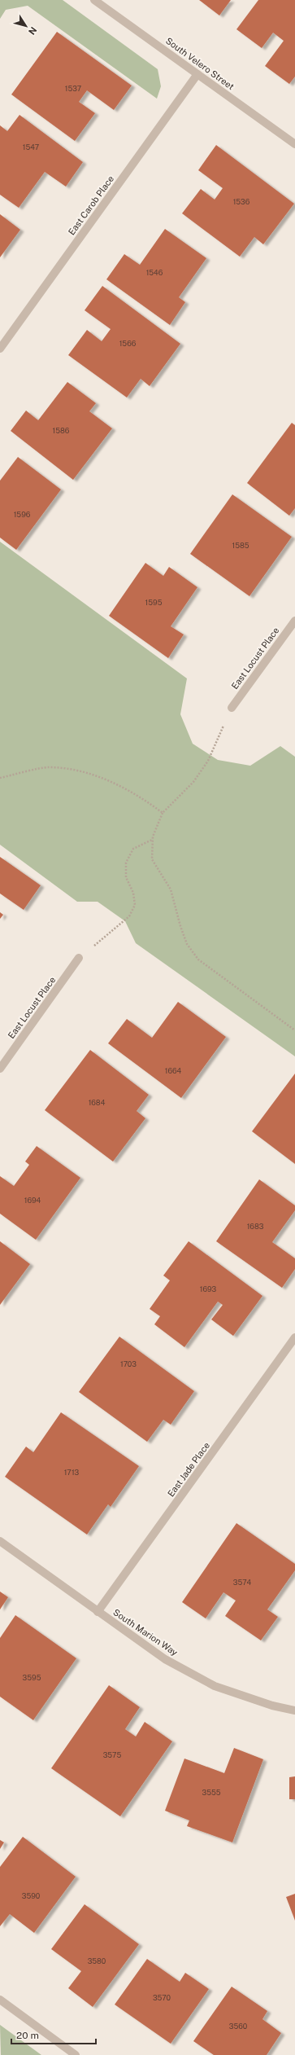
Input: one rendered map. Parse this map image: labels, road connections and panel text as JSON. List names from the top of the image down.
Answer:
{
  "streets": {
    "street": [
      "South Velero Street",
      "East Carob Place",
      "East Locust Place",
      "East Jade Place",
      "South Marion Way"
    ]
  },
  "crossings": [
    ["South Velero Street", "East Carob Place"],
    ["East Jade Place", "South Marion Way"]
  ],
  "house_numbers": [
    "1537",
    "1547",
    "1536",
    "1546",
    "1566",
    "1586",
    "1596",
    "1585",
    "1595",
    "1664",
    "1684",
    "1694",
    "1683",
    "1693",
    "1703",
    "1713",
    "3574",
    "3595",
    "3575",
    "3555",
    "3590",
    "3580",
    "3570",
    "3560"
  ],
  "scale_bar": "20 m",
  "north": "bottom right"
}
